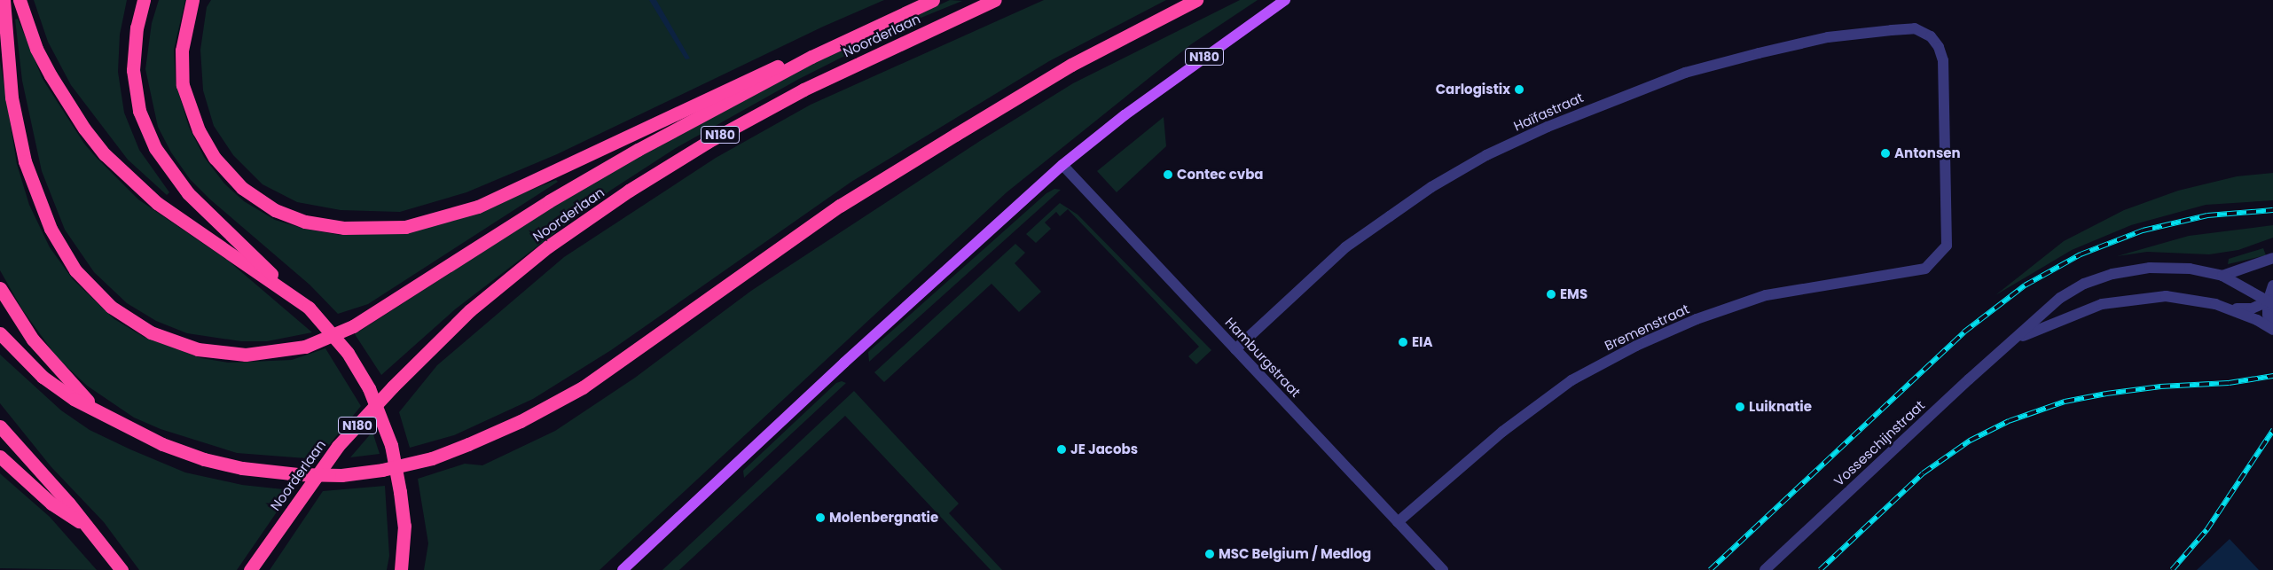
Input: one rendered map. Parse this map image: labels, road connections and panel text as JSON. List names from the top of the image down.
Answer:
{
  "streets": {
    "highway": ["Noorderlaan", "N180"],
    "street": [
      "Haïfastraat",
      "Bremenstraat",
      "Hamburgstraat",
      "Vosseschijnstraat"
    ]
  },
  "crossings": [
    ["N180", "Hamburgstraat"],
    ["Haïfastraat", "Bremenstraat"],
    ["Haïfastraat", "Hamburgstraat"],
    ["Bremenstraat", "Hamburgstraat"]
  ],
  "places": [
    "Carlogistix",
    "Antonsen",
    "Contec cvba",
    "EMS",
    "EIA",
    "Luiknatie",
    "JE Jacobs",
    "Molenbergnatie",
    "MSC Belgium / Medlog"
  ]
}
